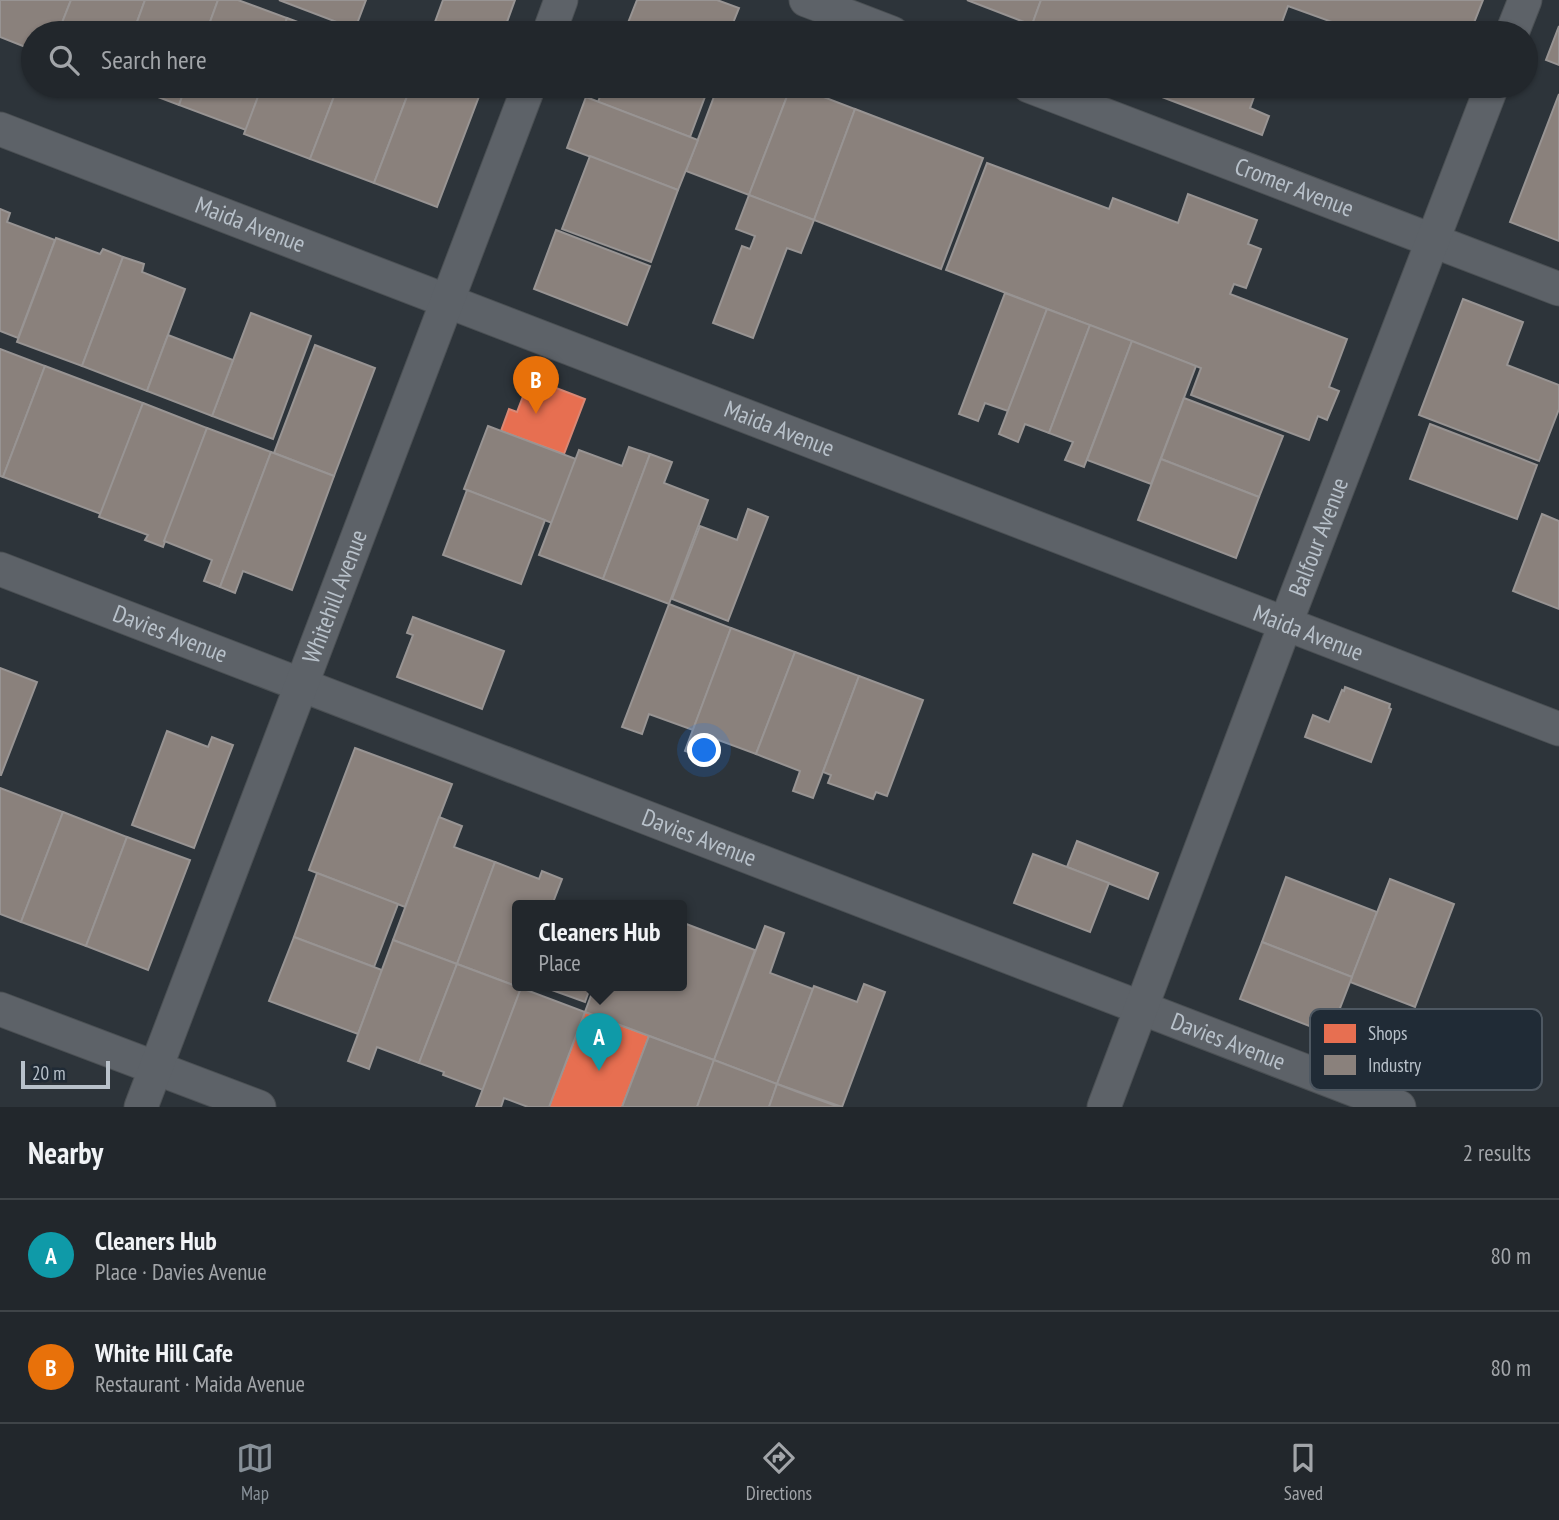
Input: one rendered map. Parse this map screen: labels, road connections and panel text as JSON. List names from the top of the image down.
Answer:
{
  "streets": {
    "street": [
      "Cromer Avenue",
      "Maida Avenue",
      "Balfour Avenue",
      "Whitehill Avenue",
      "Davies Avenue"
    ]
  },
  "crossings": [
    ["Cromer Avenue", "Balfour Avenue"],
    ["Maida Avenue", "Balfour Avenue"],
    ["Maida Avenue", "Whitehill Avenue"],
    ["Balfour Avenue", "Davies Avenue"],
    ["Whitehill Avenue", "Davies Avenue"]
  ],
  "legend": ["Shops", "Industry"],
  "scale_bar": "20 m",
  "page": {
    "search": "Search here",
    "pins": ["B", "A"],
    "popup": ["Cleaners Hub", "Place"],
    "scale": "20 m",
    "heading": ["Nearby", "2 results"],
    "list": [
      {
        "mark": "A",
        "name": "Cleaners Hub",
        "note": "Place · Davies Avenue",
        "value": "80 m"
      },
      {
        "mark": "B",
        "name": "White Hill Cafe",
        "note": "Restaurant · Maida Avenue",
        "value": "80 m"
      }
    ],
    "nav": ["Map", "Directions", "Saved"]
  }
}
